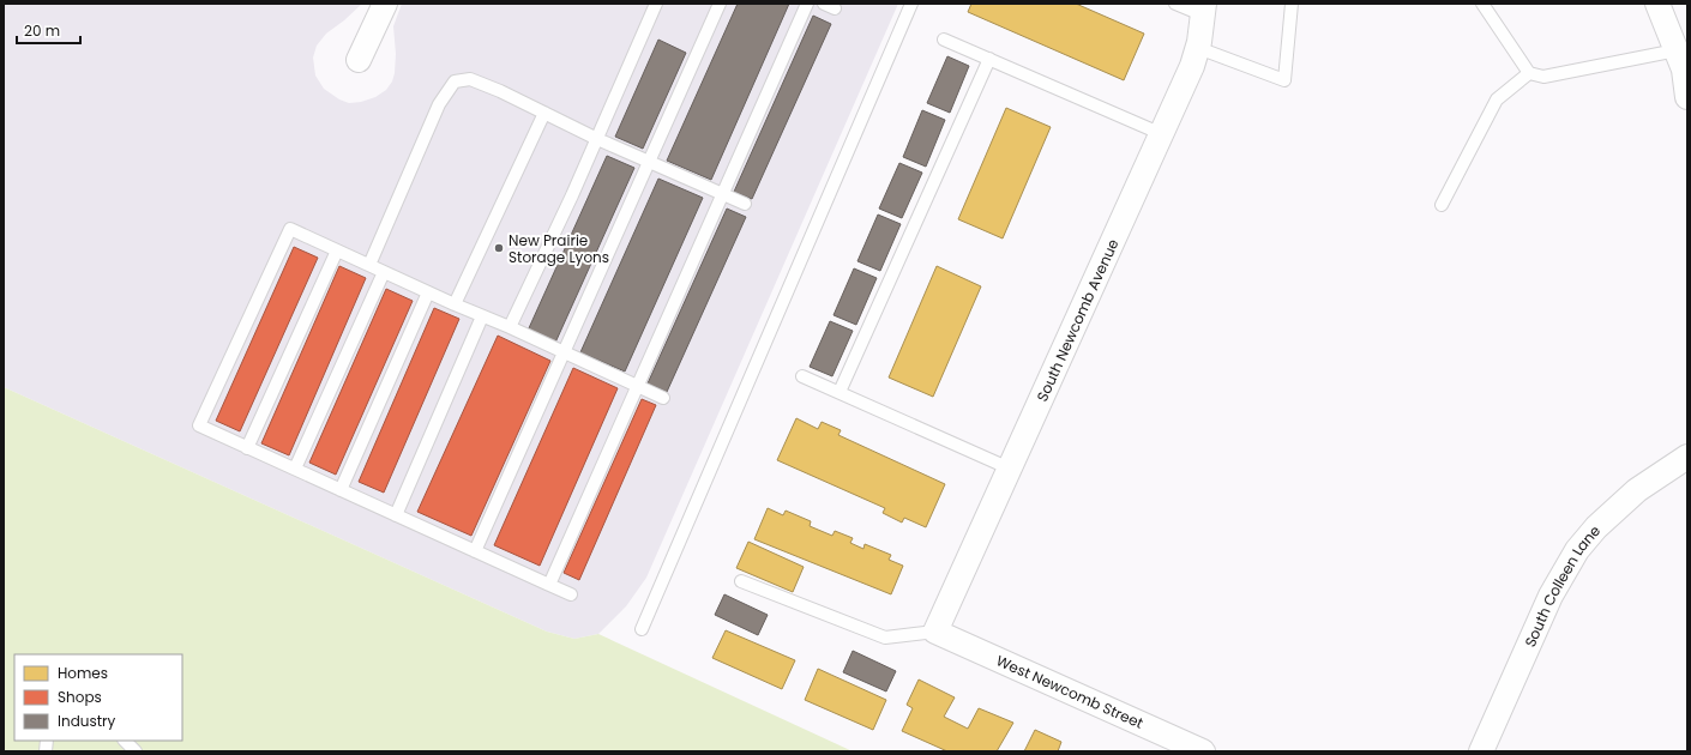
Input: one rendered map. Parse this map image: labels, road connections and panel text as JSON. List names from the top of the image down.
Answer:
{
  "streets": {
    "street": ["South Newcomb Avenue", "South Colleen Lane", "West Newcomb Street"]
  },
  "crossings": [
    ["South Newcomb Avenue", "West Newcomb Street"]
  ],
  "places": ["New Prairie Storage Lyons"],
  "legend": ["Homes", "Shops", "Industry"],
  "scale_bar": "20 m"
}
